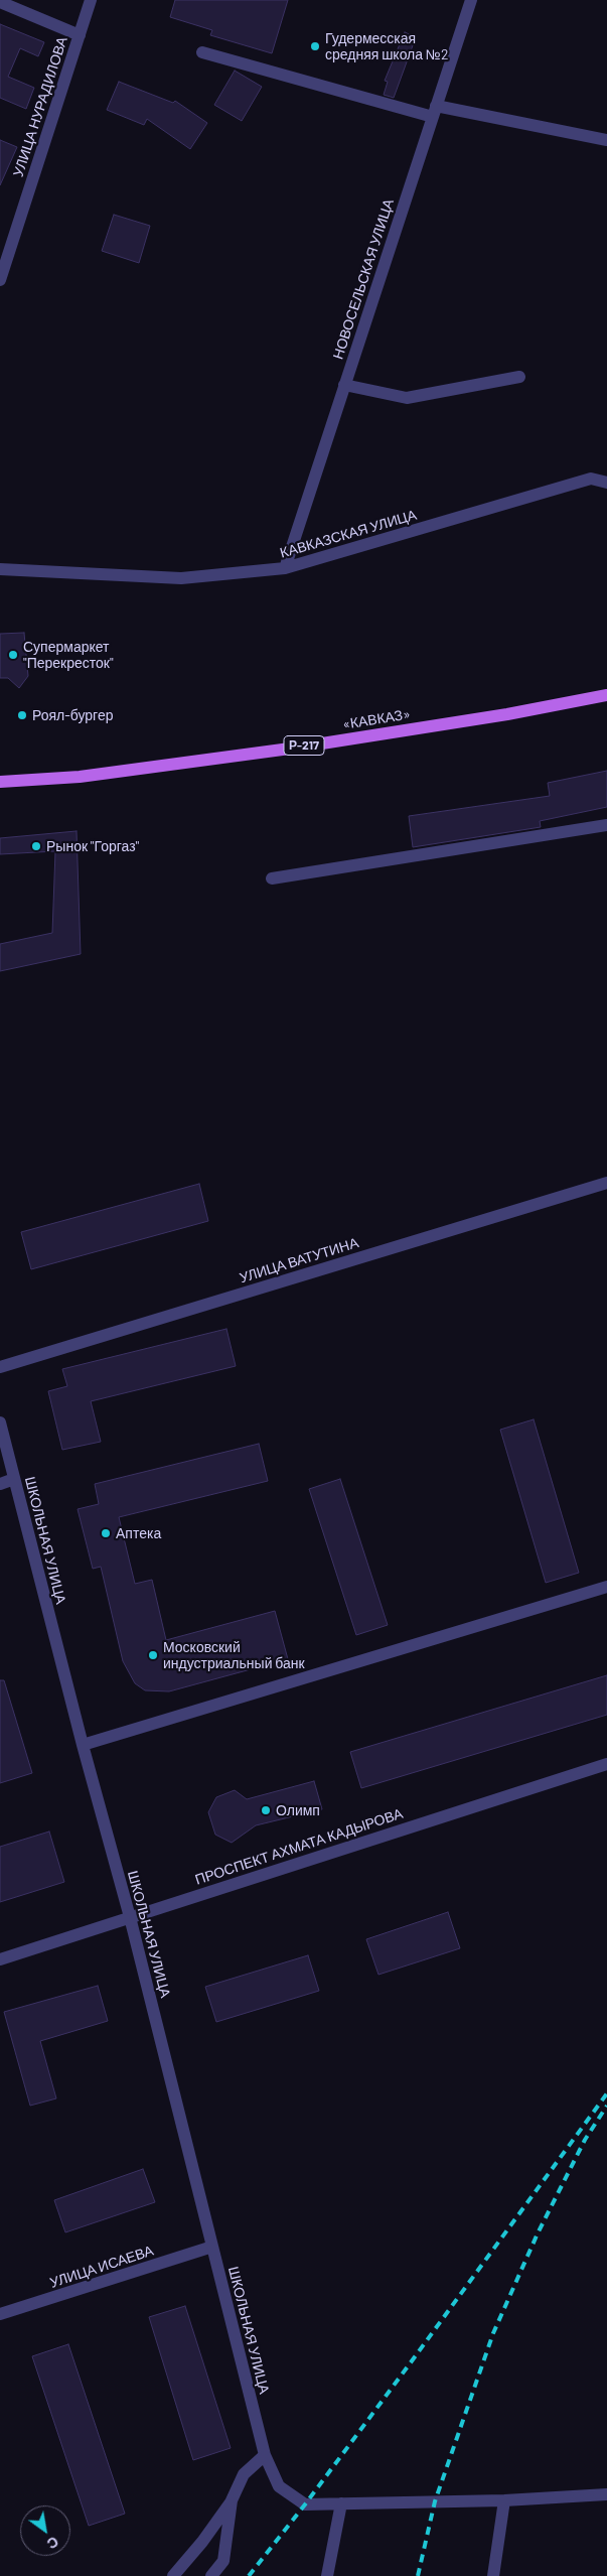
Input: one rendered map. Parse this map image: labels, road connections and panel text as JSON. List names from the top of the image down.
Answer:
{
  "streets": {
    "main road": ["«КАВКАЗ»", "Р-217"],
    "street": [
      "УЛИЦА НУРАДИЛОВА",
      "НОВОСЕЛЬСКАЯ УЛИЦА",
      "КАВКАЗСКАЯ УЛИЦА",
      "УЛИЦА ВАТУТИНА",
      "ШКОЛЬНАЯ УЛИЦА",
      "ПРОСПЕКТ АХМАТА КАДЫРОВА",
      "УЛИЦА ИСАЕВА"
    ]
  },
  "crossings": [
    ["НОВОСЕЛЬСКАЯ УЛИЦА", "КАВКАЗСКАЯ УЛИЦА"],
    ["ШКОЛЬНАЯ УЛИЦА", "ПРОСПЕКТ АХМАТА КАДЫРОВА"],
    ["ШКОЛЬНАЯ УЛИЦА", "УЛИЦА ИСАЕВА"]
  ],
  "places": [
    "Гудермесская средняя школа №2",
    "Супермаркет \"Перекресток\"",
    "Роял-бургер",
    "Рынок \"Горгаз\"",
    "Аптека",
    "Московский индустриальный банк",
    "Олимп"
  ],
  "north": "bottom right"
}
